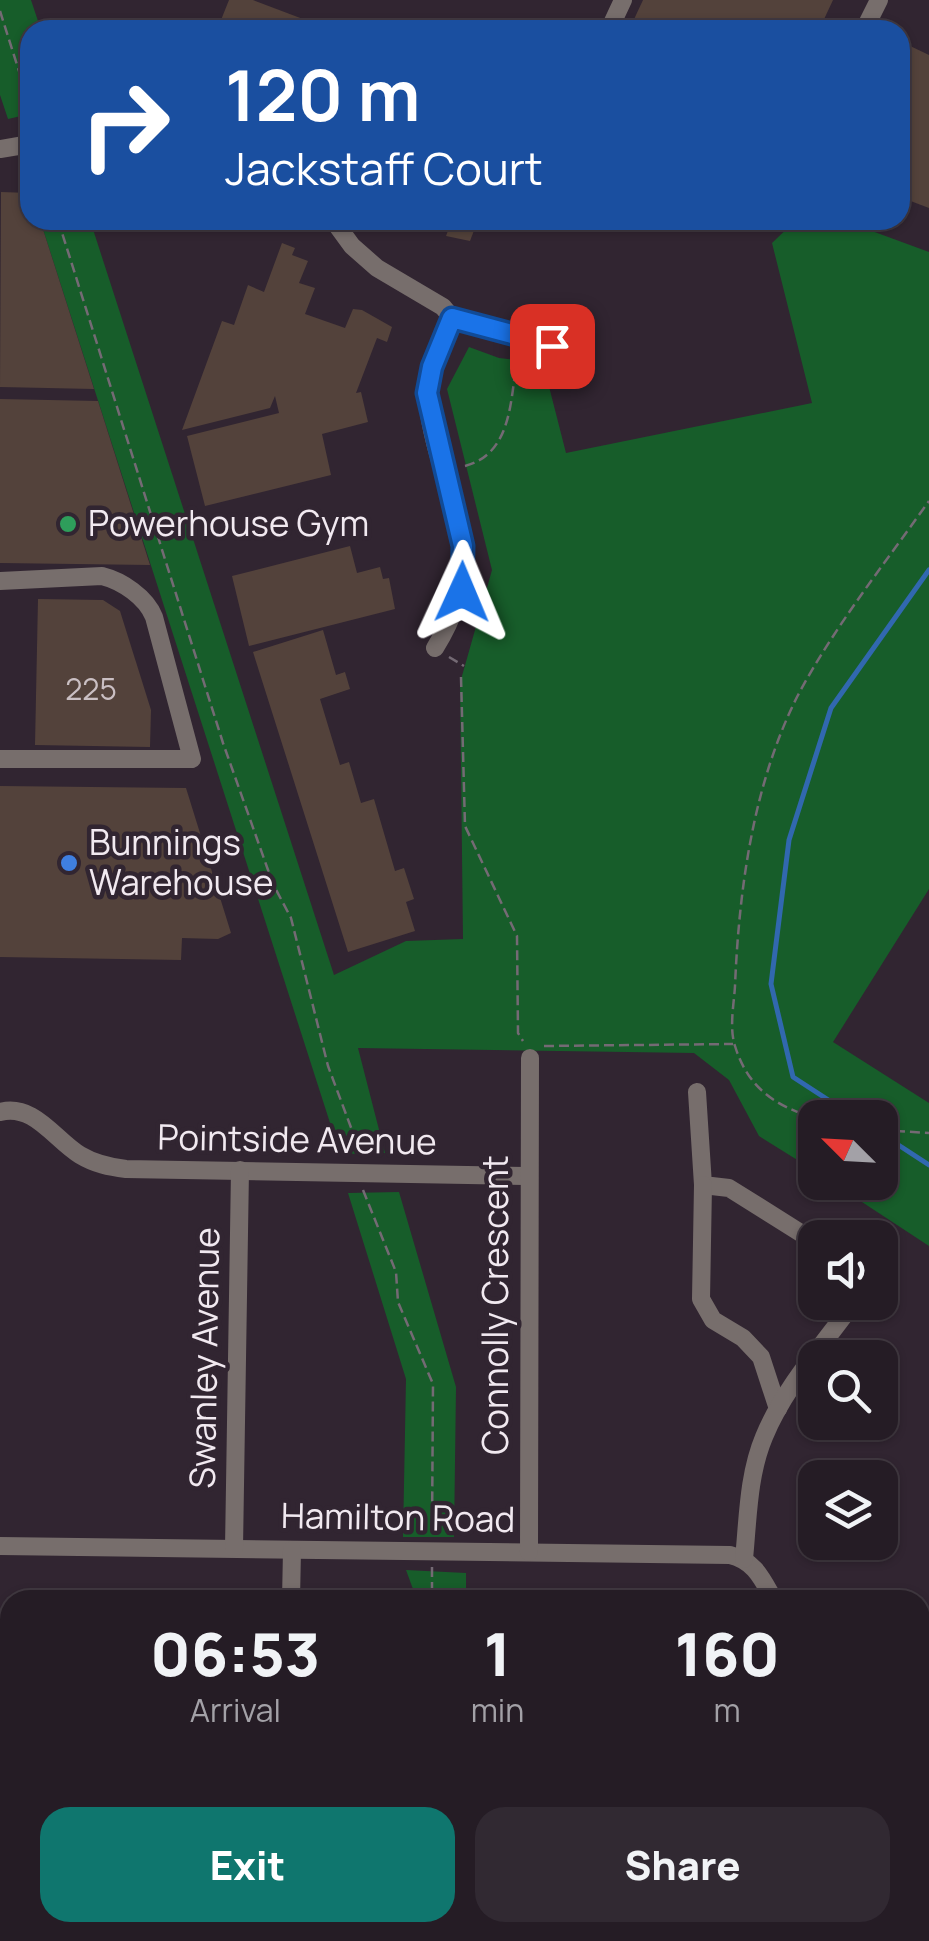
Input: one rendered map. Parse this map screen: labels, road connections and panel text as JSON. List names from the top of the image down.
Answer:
{
  "streets": {
    "street": [
      "Pointside Avenue",
      "Connolly Crescent",
      "Swanley Avenue",
      "Hamilton Road"
    ]
  },
  "crossings": [
    ["Pointside Avenue", "Connolly Crescent"],
    ["Pointside Avenue", "Swanley Avenue"],
    ["Connolly Crescent", "Hamilton Road"],
    ["Swanley Avenue", "Hamilton Road"]
  ],
  "places": ["Powerhouse Gym", "Bunnings Warehouse"],
  "house_numbers": ["225"],
  "north": "top left",
  "page": {
    "turn": ["120 m", "Jackstaff Court"],
    "eta": [
      "06:53",
      "Arrival",
      "1",
      "min",
      "160",
      "m"
    ],
    "buttons": ["Exit", "Share"]
  }
}
